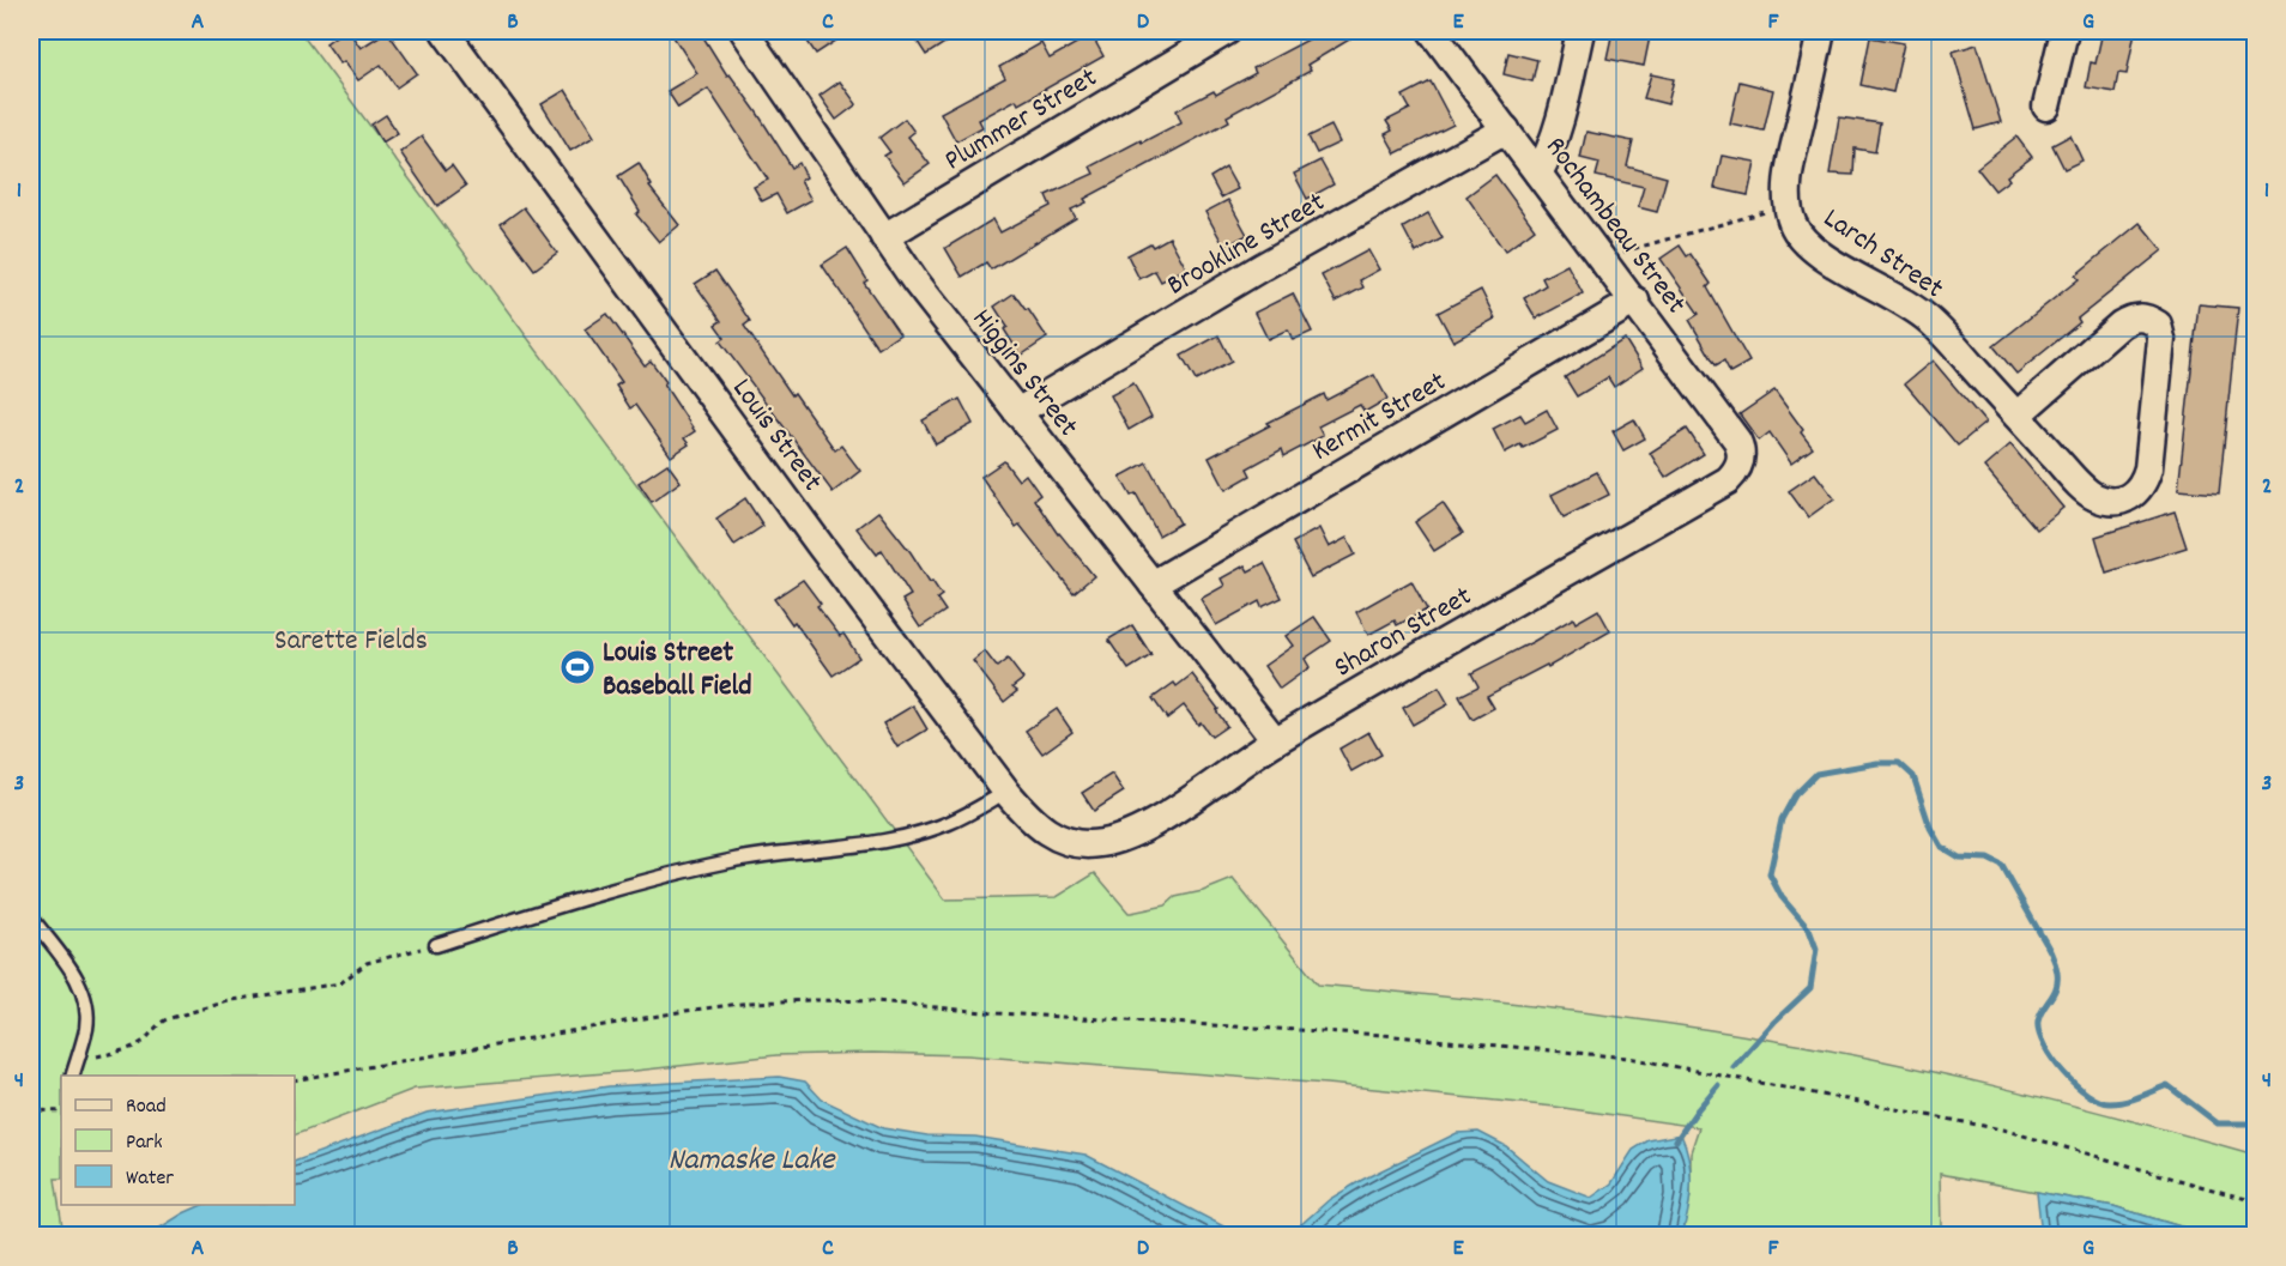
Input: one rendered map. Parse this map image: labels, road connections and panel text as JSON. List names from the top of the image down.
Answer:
{
  "streets": {
    "street": [
      "Plummer Street",
      "Rochambeau Street",
      "Brookline Street",
      "Larch Street",
      "Higgins Street",
      "Kermit Street",
      "Louis Street",
      "Sharon Street"
    ]
  },
  "crossings": [
    ["Plummer Street", "Higgins Street"],
    ["Rochambeau Street", "Brookline Street"],
    ["Rochambeau Street", "Kermit Street"],
    ["Rochambeau Street", "Sharon Street"],
    ["Brookline Street", "Higgins Street"],
    ["Higgins Street", "Kermit Street"],
    ["Higgins Street", "Sharon Street"],
    ["Louis Street", "Sharon Street"]
  ],
  "water": ["Namaske Lake"],
  "parks": ["Sarette Fields"],
  "places": {
    "sports": ["Louis Street Baseball Field"]
  },
  "legend": ["Road", "Park", "Water"],
  "grid": {
    "columns": [
      "A",
      "B",
      "C",
      "D",
      "E",
      "F",
      "G"
    ],
    "rows": [
      "1",
      "2",
      "3",
      "4"
    ]
  }
}
